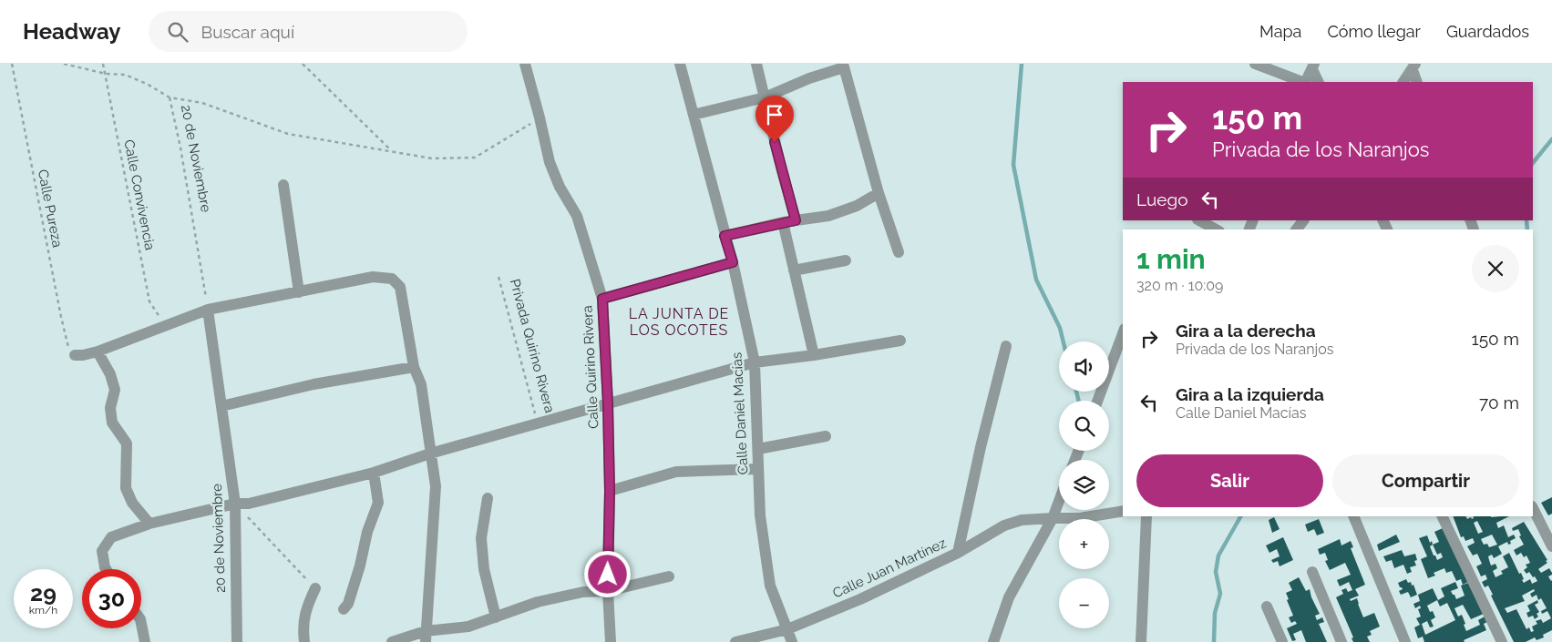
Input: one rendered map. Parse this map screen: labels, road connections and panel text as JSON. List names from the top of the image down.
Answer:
{
  "streets": {
    "street": [
      "20 de Noviembre",
      "Calle Quirino Rivera",
      "Calle Daniel Macías",
      "Calle Juan Martínez"
    ],
    "path": ["Calle Convivencia", "Calle Pureza", "Privada Quirino Rivera"]
  },
  "crossings": [
    ["20 de Noviembre", "Calle Convivencia"],
    ["Calle Daniel Macías", "Calle Juan Martínez"]
  ],
  "districts": ["LA JUNTA DE LOS OCOTES"],
  "page": {
    "header": "Headway",
    "search": "Buscar aquí",
    "nav": ["Mapa", "Cómo llegar", "Guardados"],
    "turn": ["150 m", "Privada de los Naranjos"],
    "then": "Luego",
    "heading": ["1 min", "320 m · 10:09"],
    "list": [
      {
        "name": "Gira a la derecha",
        "note": "Privada de los Naranjos",
        "value": "150 m"
      },
      {
        "name": "Gira a la izquierda",
        "note": "Calle Daniel Macías",
        "value": "70 m"
      }
    ],
    "map_buttons": ["+", "−"],
    "buttons": ["Salir", "Compartir"],
    "speed": "29 km/h",
    "limit": "30"
  }
}
